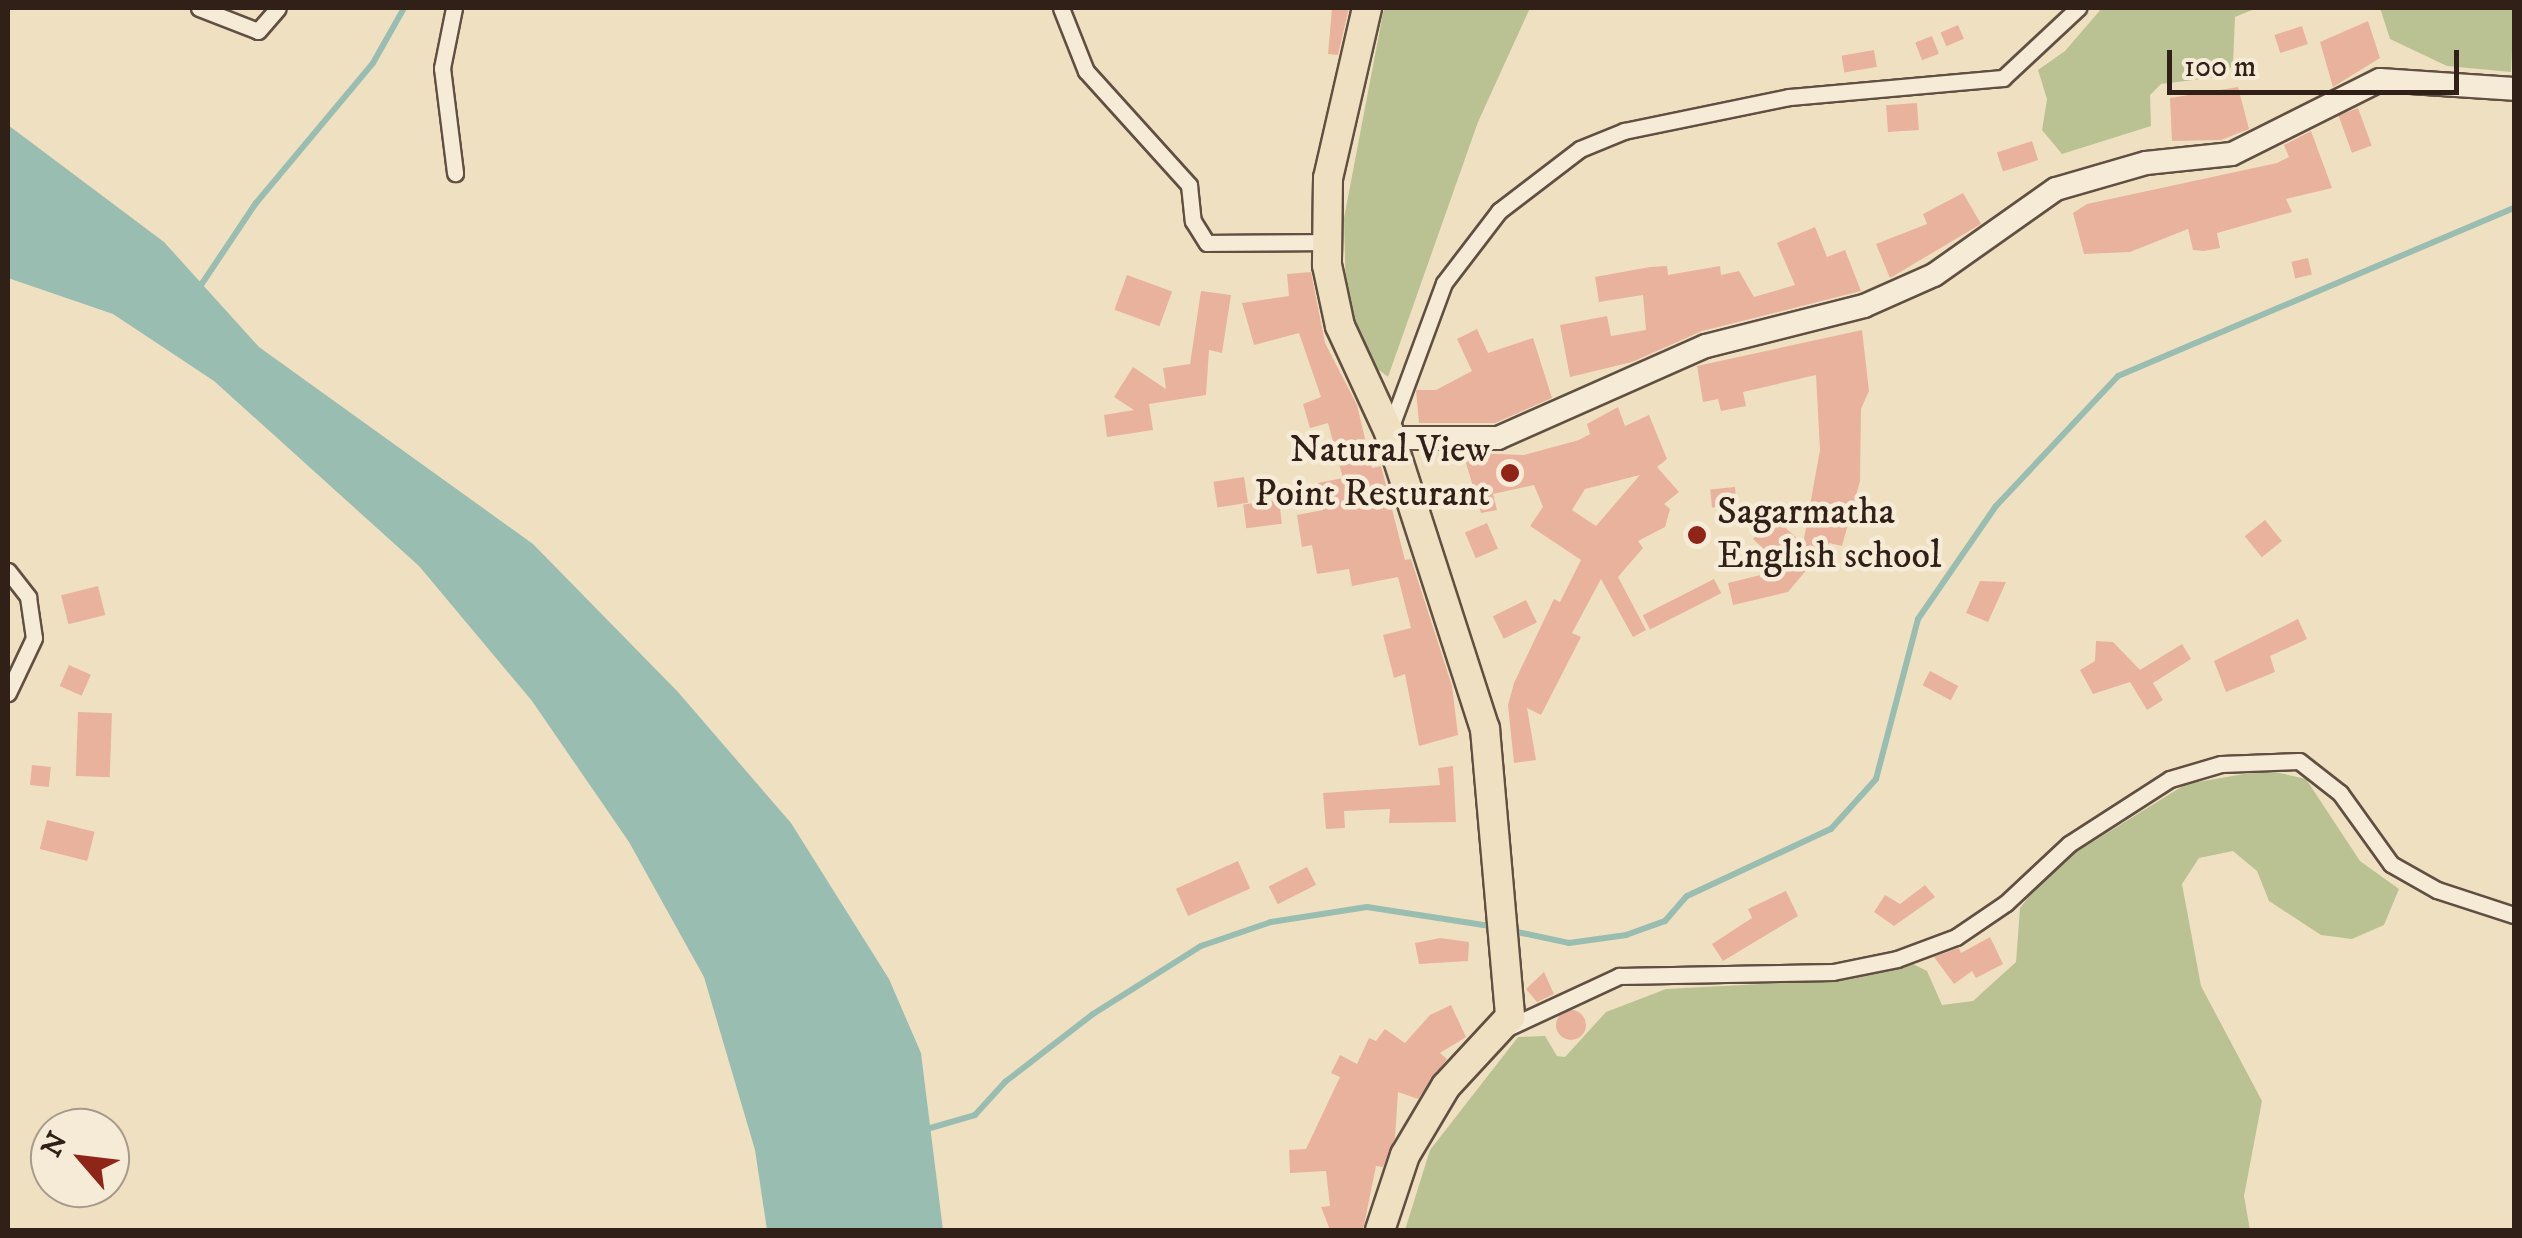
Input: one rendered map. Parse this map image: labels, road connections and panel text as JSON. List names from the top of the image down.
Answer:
{
  "places": ["Natural View Point Resturant", "Sagarmatha English school"],
  "scale_bar": "100 m",
  "north": "top left"
}
